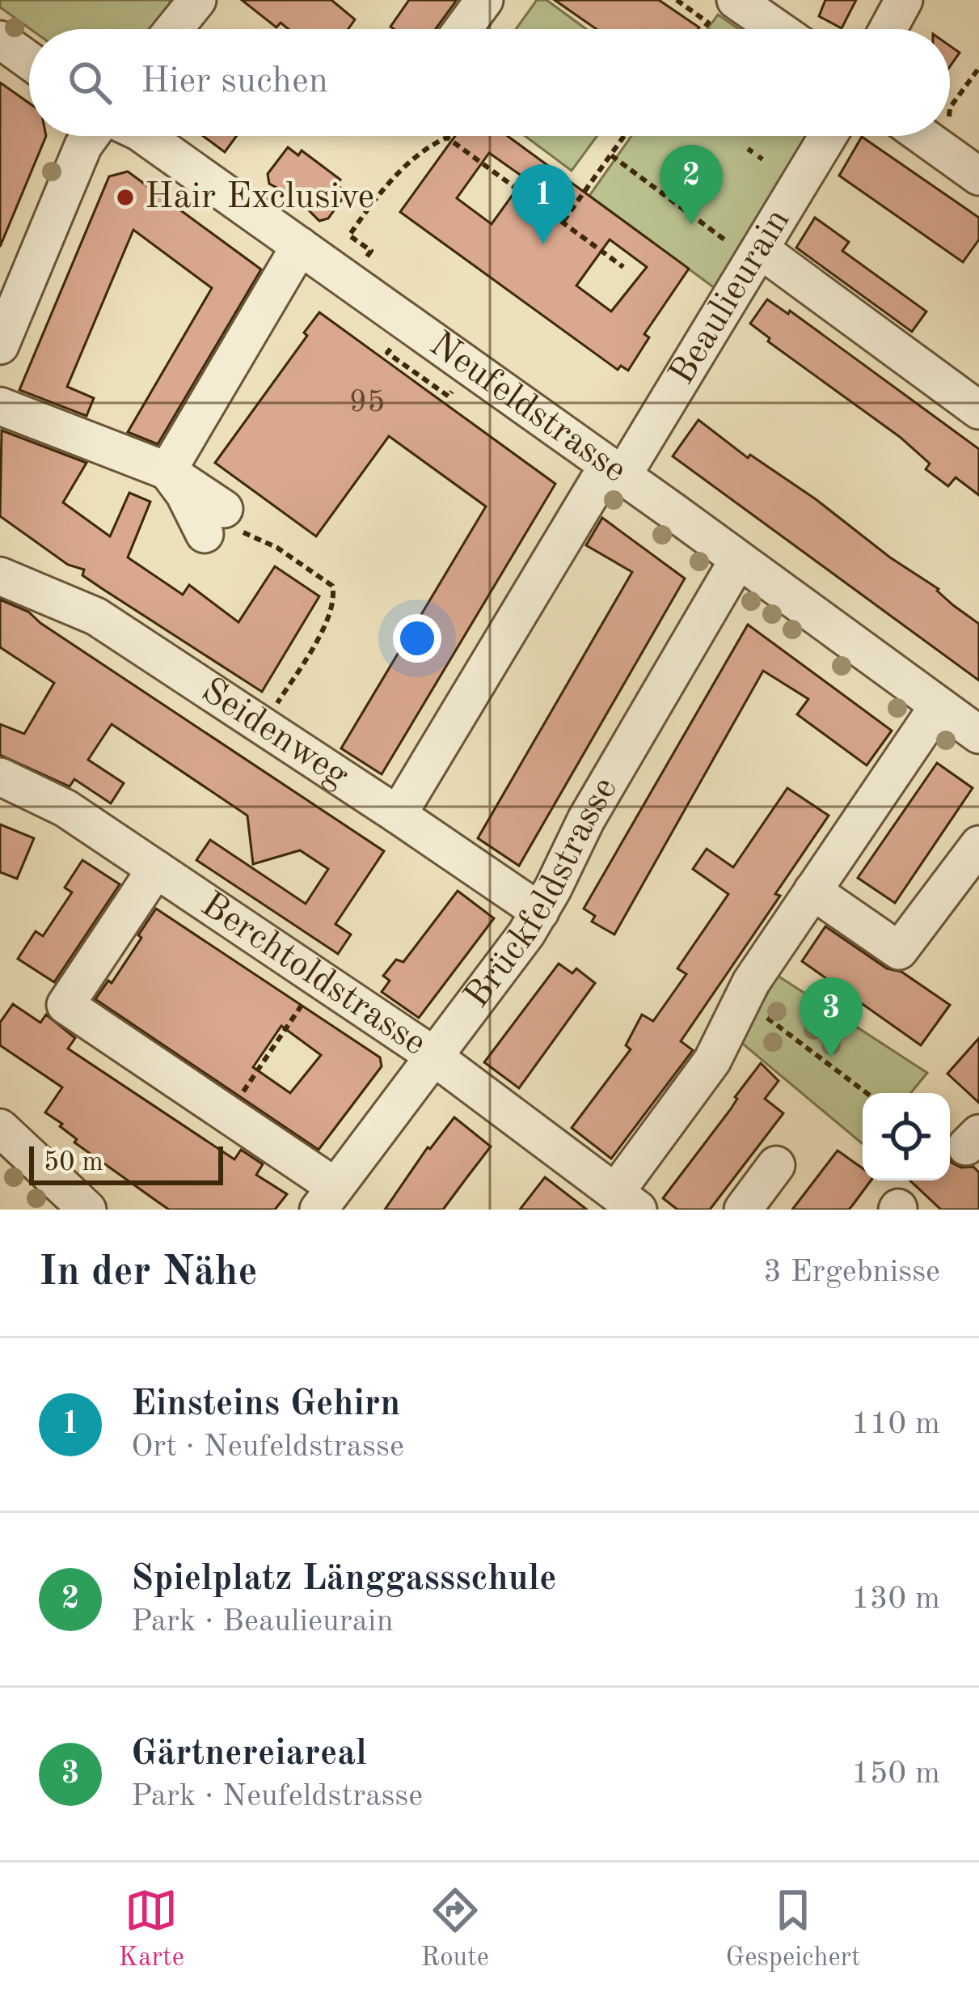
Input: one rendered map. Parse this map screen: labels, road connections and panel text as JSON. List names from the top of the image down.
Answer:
{
  "streets": {
    "street": [
      "Beaulieurain",
      "Neufeldstrasse",
      "Seidenweg",
      "Brückfeldstrasse",
      "Berchtoldstrasse"
    ]
  },
  "crossings": [
    ["Beaulieurain", "Neufeldstrasse"],
    ["Beaulieurain", "Seidenweg"],
    ["Neufeldstrasse", "Brückfeldstrasse"],
    ["Seidenweg", "Brückfeldstrasse"],
    ["Brückfeldstrasse", "Berchtoldstrasse"]
  ],
  "places": ["Hair Exclusive"],
  "house_numbers": ["95"],
  "scale_bar": "50 m",
  "page": {
    "search": "Hier suchen",
    "pins": ["2", "1", "3"],
    "scale": "50 m",
    "heading": ["In der Nähe", "3 Ergebnisse"],
    "list": [
      {
        "mark": "1",
        "name": "Einsteins Gehirn",
        "note": "Ort · Neufeldstrasse",
        "value": "110 m"
      },
      {
        "mark": "2",
        "name": "Spielplatz Länggassschule",
        "note": "Park · Beaulieurain",
        "value": "130 m"
      },
      {
        "mark": "3",
        "name": "Gärtnereiareal",
        "note": "Park · Neufeldstrasse",
        "value": "150 m"
      }
    ],
    "nav": ["Karte", "Route", "Gespeichert"]
  }
}
